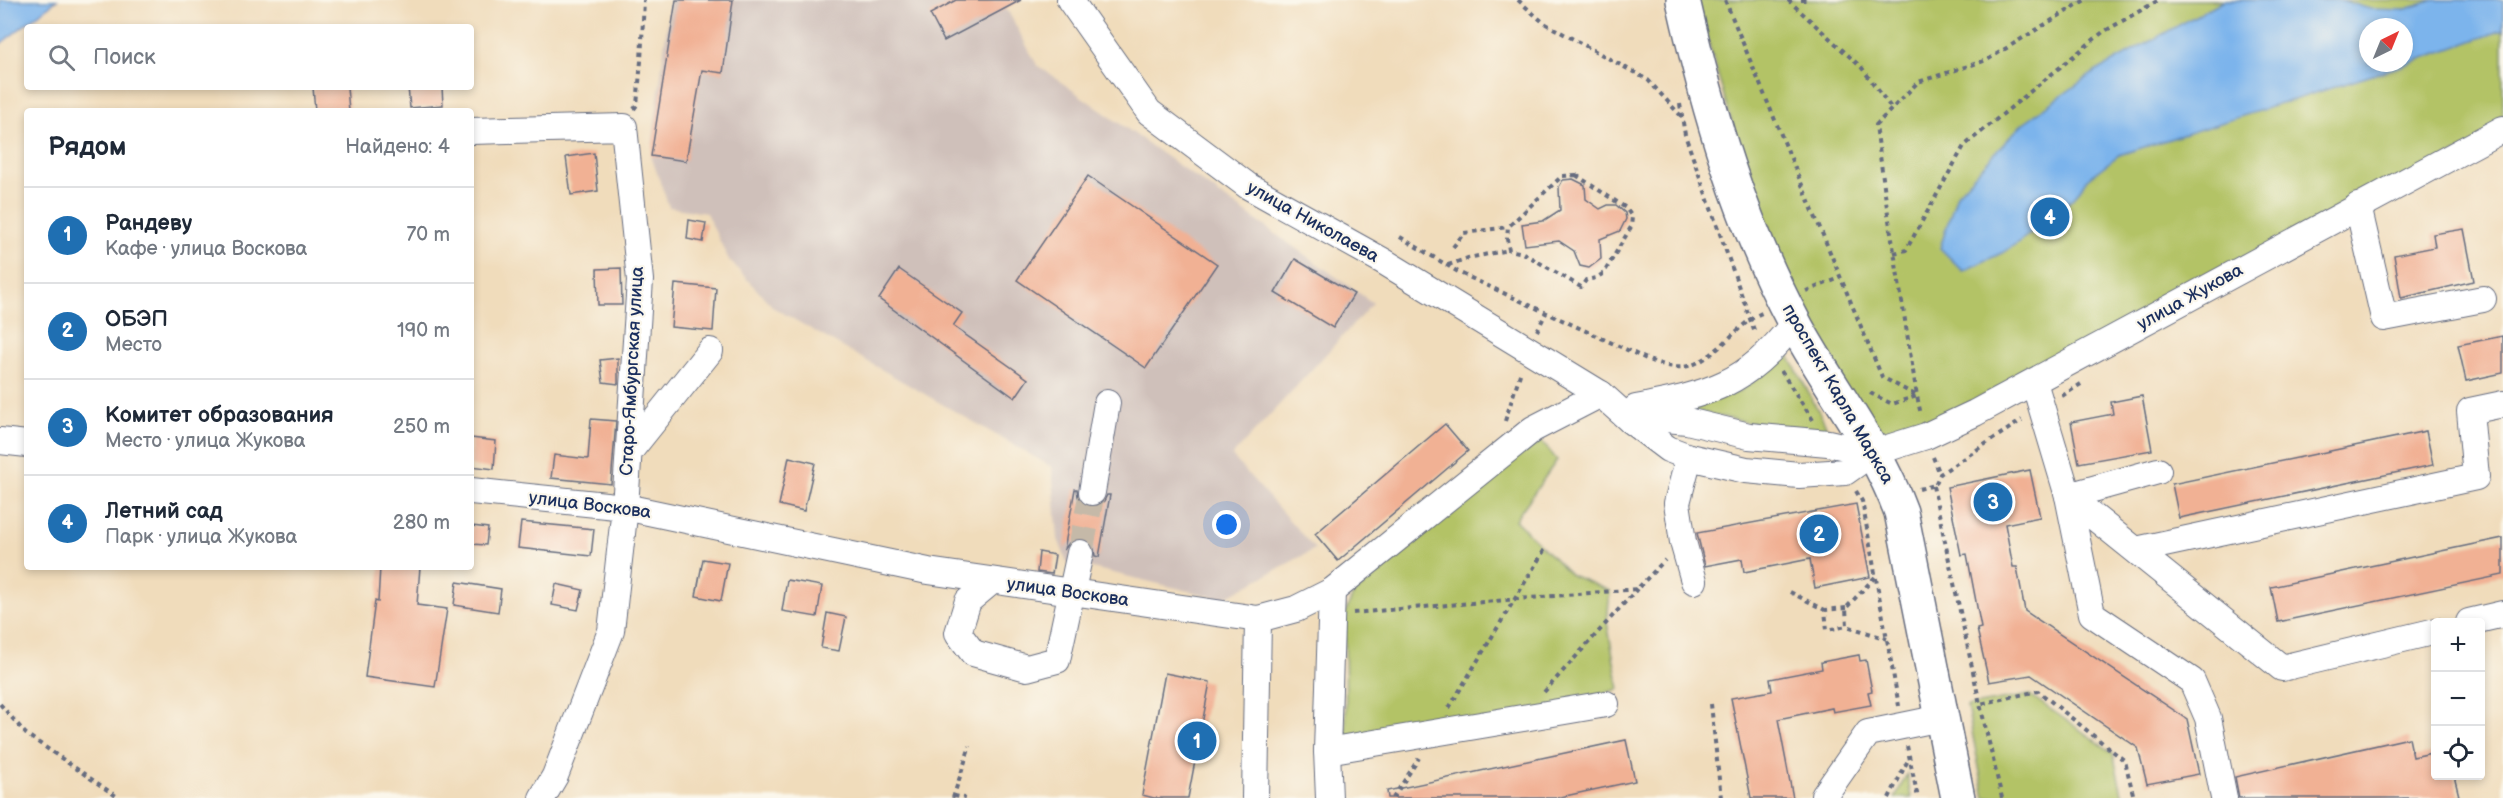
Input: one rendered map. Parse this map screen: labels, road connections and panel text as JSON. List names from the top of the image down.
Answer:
{
  "streets": {
    "main road": ["проспект Карла Маркса"],
    "street": [
      "улица Николаева",
      "улица Жукова",
      "Старо-Ямбургская улица",
      "улица Воскова"
    ]
  },
  "crossings": [
    ["улица Николаева", "улица Жукова"],
    ["улица Николаева", "проспект Карла Маркса"],
    ["улица Николаева", "улица Воскова"],
    ["улица Жукова", "проспект Карла Маркса"],
    ["Старо-Ямбургская улица", "улица Воскова"]
  ],
  "north": "top right",
  "page": {
    "search": "Поиск",
    "heading": ["Рядом", "Найдено: 4"],
    "list": [
      {
        "mark": "1",
        "name": "Рандеву",
        "note": "Кафе · улица Воскова",
        "value": "70 m"
      },
      {
        "mark": "2",
        "name": "ОБЭП",
        "note": "Место",
        "value": "190 m"
      },
      {
        "mark": "3",
        "name": "Комитет образования",
        "note": "Место · улица Жукова",
        "value": "250 m"
      },
      {
        "mark": "4",
        "name": "Летний сад",
        "note": "Парк · улица Жукова",
        "value": "280 m"
      }
    ],
    "pins": [
      "4",
      "3",
      "2",
      "1"
    ],
    "map_buttons": ["+", "−"]
  }
}
